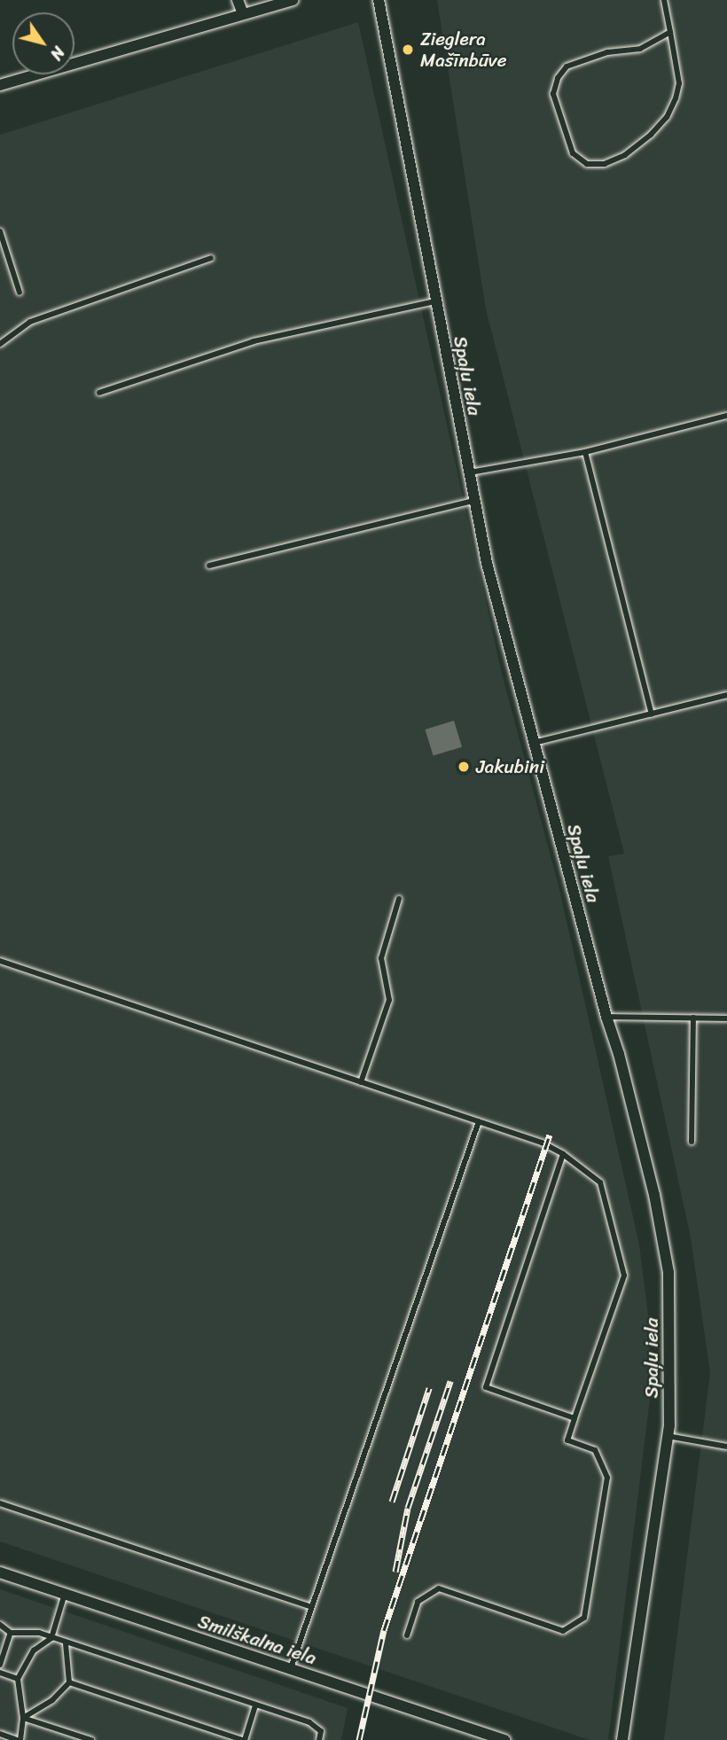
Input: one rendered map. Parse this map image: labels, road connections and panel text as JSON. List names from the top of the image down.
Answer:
{
  "streets": {
    "street": ["Spaļu iela", "Smilškalna iela"]
  },
  "places": ["Zieglera Mašīnbūve", "Jakubini"],
  "north": "bottom right"
}
